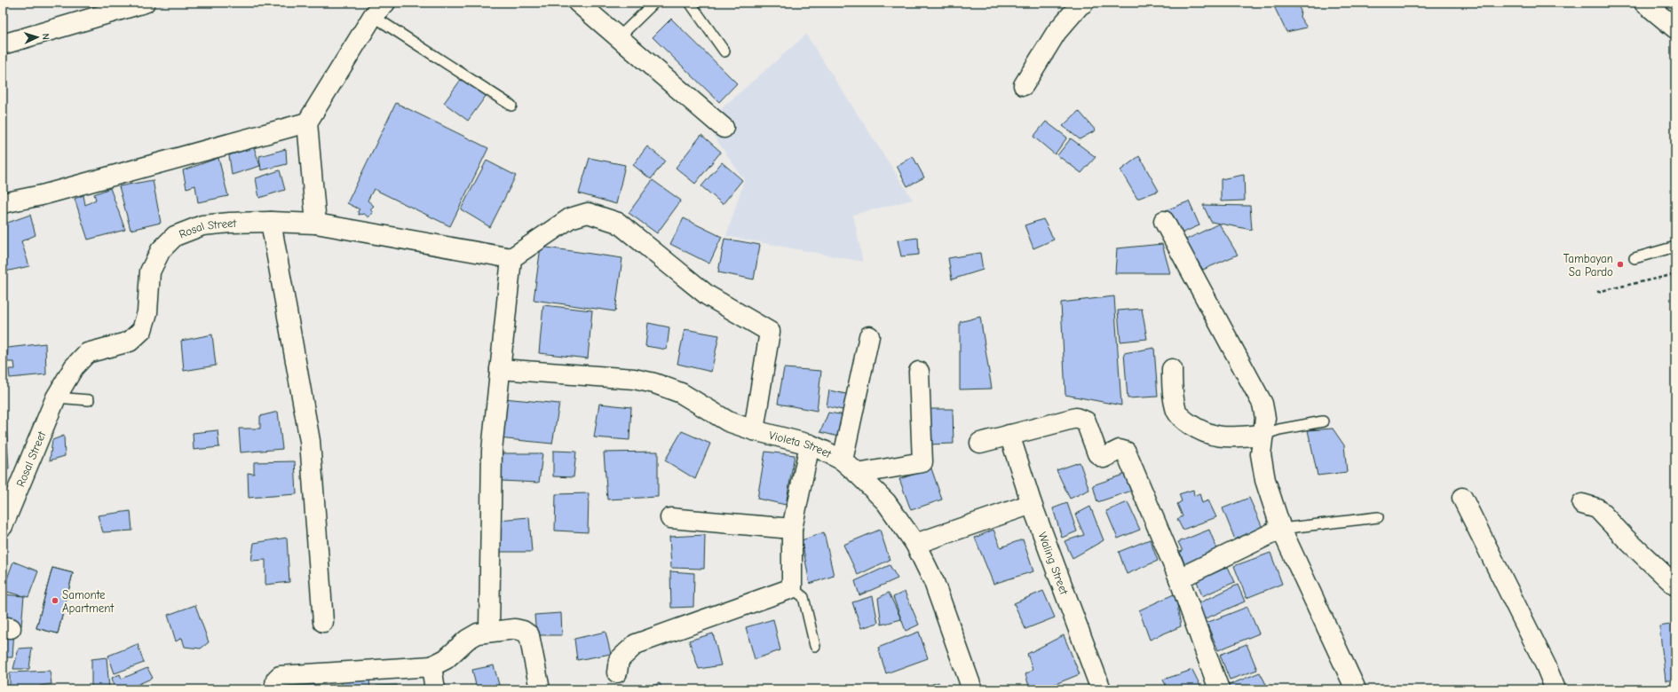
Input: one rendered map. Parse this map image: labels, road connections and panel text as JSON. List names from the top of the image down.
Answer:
{
  "streets": {
    "street": ["Rosal Street", "Violeta Street", "Waling Street"]
  },
  "places": ["Tambayan Sa Pardo", "Samonte Apartment"],
  "north": "right"
}
